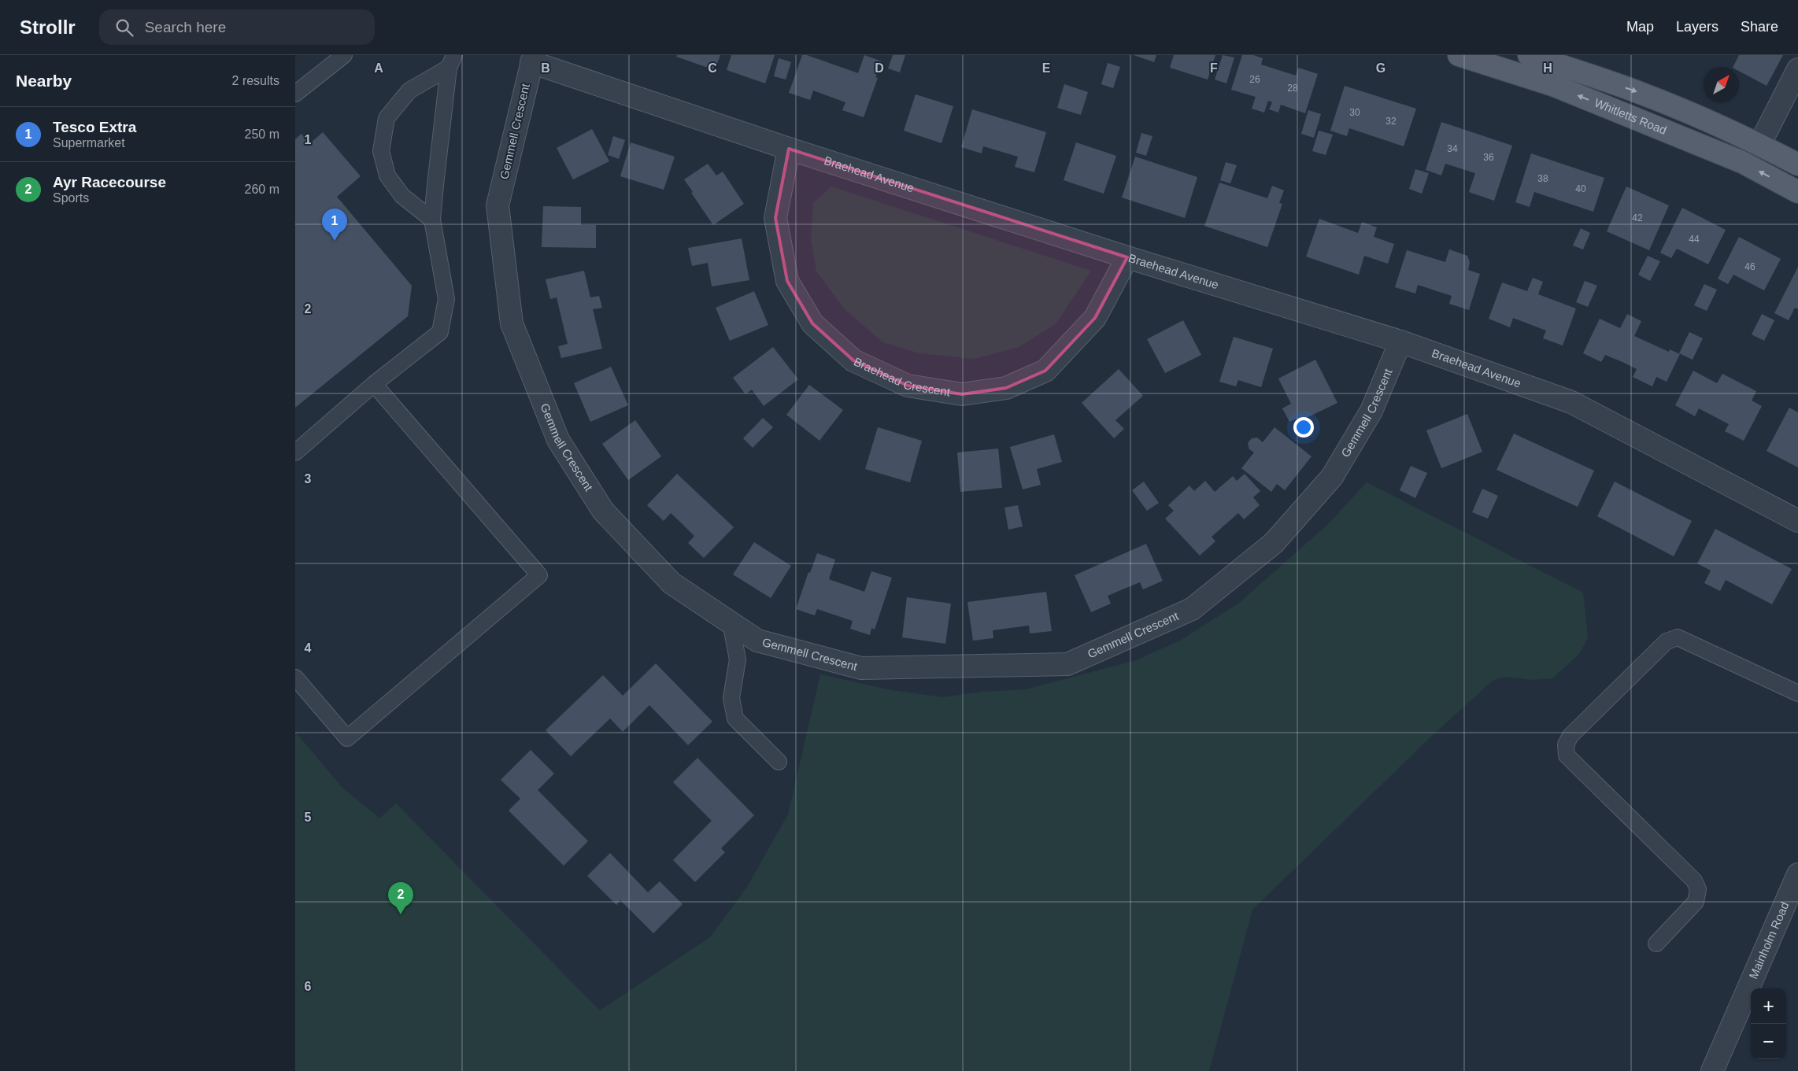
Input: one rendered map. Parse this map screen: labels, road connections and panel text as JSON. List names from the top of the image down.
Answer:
{
  "streets": {
    "main road": ["Whitletts Road"],
    "street": [
      "Gemmell Crescent",
      "Braehead Avenue",
      "Braehead Crescent",
      "Mainholm Road"
    ]
  },
  "crossings": [
    ["Gemmell Crescent", "Braehead Avenue"],
    ["Braehead Avenue", "Braehead Crescent"]
  ],
  "house_numbers": [
    "26",
    "28",
    "30",
    "32",
    "34",
    "36",
    "38",
    "40",
    "42",
    "44",
    "46"
  ],
  "north": "top right",
  "page": {
    "header": "Strollr",
    "search": "Search here",
    "nav": ["Map", "Layers", "Share"],
    "heading": ["Nearby", "2 results"],
    "list": [
      {
        "mark": "1",
        "name": "Tesco Extra",
        "note": "Supermarket",
        "value": "250 m"
      },
      {
        "mark": "2",
        "name": "Ayr Racecourse",
        "note": "Sports",
        "value": "260 m"
      }
    ],
    "pins": ["1", "2"],
    "map_buttons": ["+", "−"]
  },
  "grid": {
    "columns": [
      "A",
      "B",
      "C",
      "D",
      "E",
      "F",
      "G",
      "H"
    ],
    "rows": [
      "1",
      "2",
      "3",
      "4",
      "5",
      "6"
    ]
  }
}
